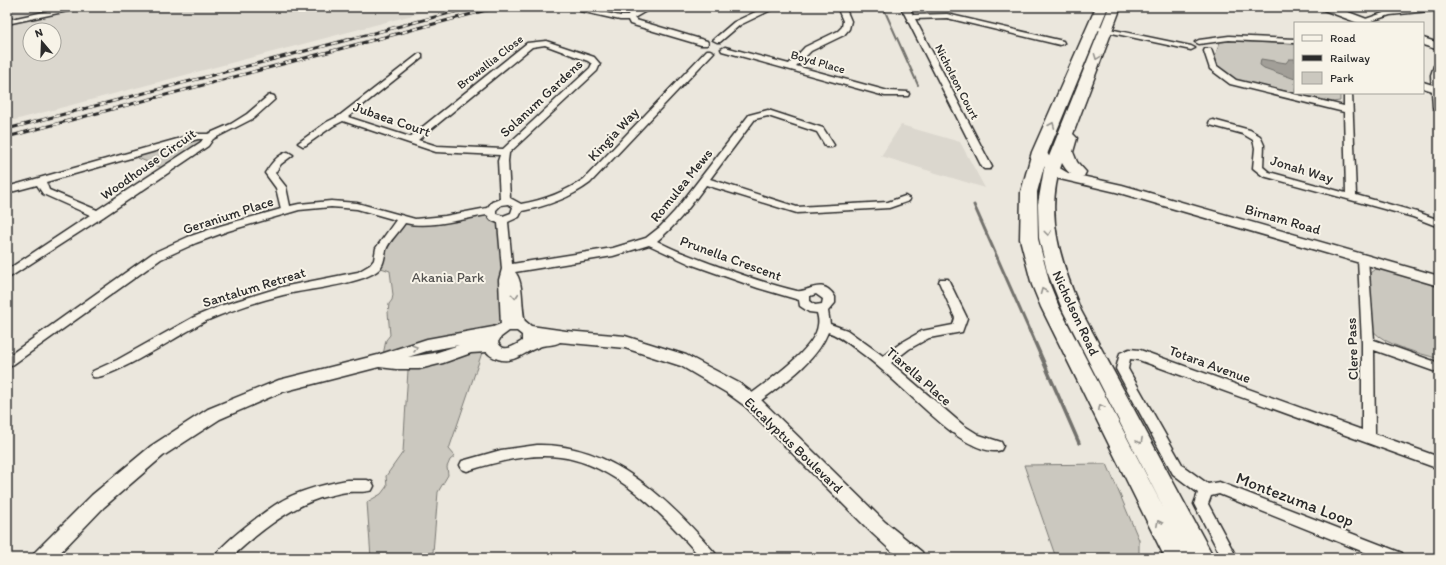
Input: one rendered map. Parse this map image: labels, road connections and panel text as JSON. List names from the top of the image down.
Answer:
{
  "streets": {
    "main road": ["Nicholson Road"],
    "street": [
      "Browallia Close",
      "Boyd Place",
      "Nicholson Court",
      "Solanum Gardens",
      "Jubaea Court",
      "Kingia Way",
      "Woodhouse Circuit",
      "Jonah Way",
      "Romulea Mews",
      "Geranium Place",
      "Birnam Road",
      "Prunella Crescent",
      "Santalum Retreat",
      "Clere Pass",
      "Totara Avenue",
      "Tiarella Place",
      "Eucalyptus Boulevard",
      "Montezuma Loop"
    ]
  },
  "crossings": [
    ["Browallia Close", "Solanum Gardens"],
    ["Browallia Close", "Jubaea Court"],
    ["Solanum Gardens", "Jubaea Court"],
    ["Solanum Gardens", "Kingia Way"],
    ["Solanum Gardens", "Geranium Place"],
    ["Kingia Way", "Geranium Place"],
    ["Romulea Mews", "Prunella Crescent"],
    ["Geranium Place", "Santalum Retreat"],
    ["Birnam Road", "Nicholson Road"],
    ["Birnam Road", "Clere Pass"],
    ["Clere Pass", "Totara Avenue"],
    ["Totara Avenue", "Montezuma Loop"]
  ],
  "parks": ["Akania Park"],
  "legend": ["Road", "Railway", "Park"],
  "north": "top"
}
